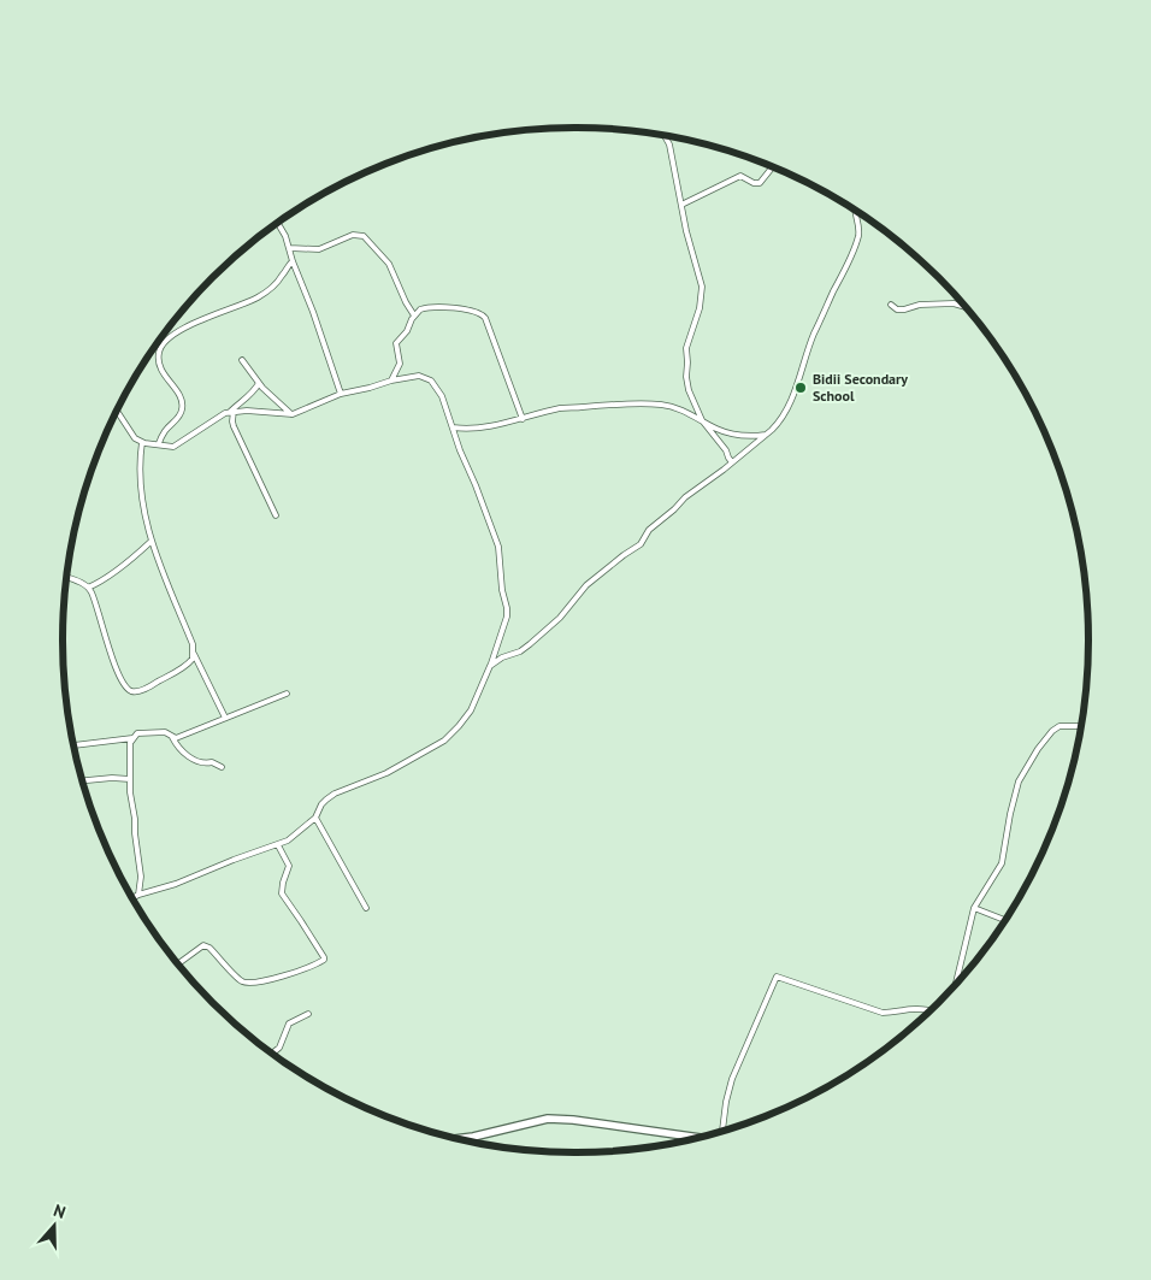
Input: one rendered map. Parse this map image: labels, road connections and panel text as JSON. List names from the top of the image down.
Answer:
{
  "places": ["Bidii Secondary School"],
  "north": "top"
}
